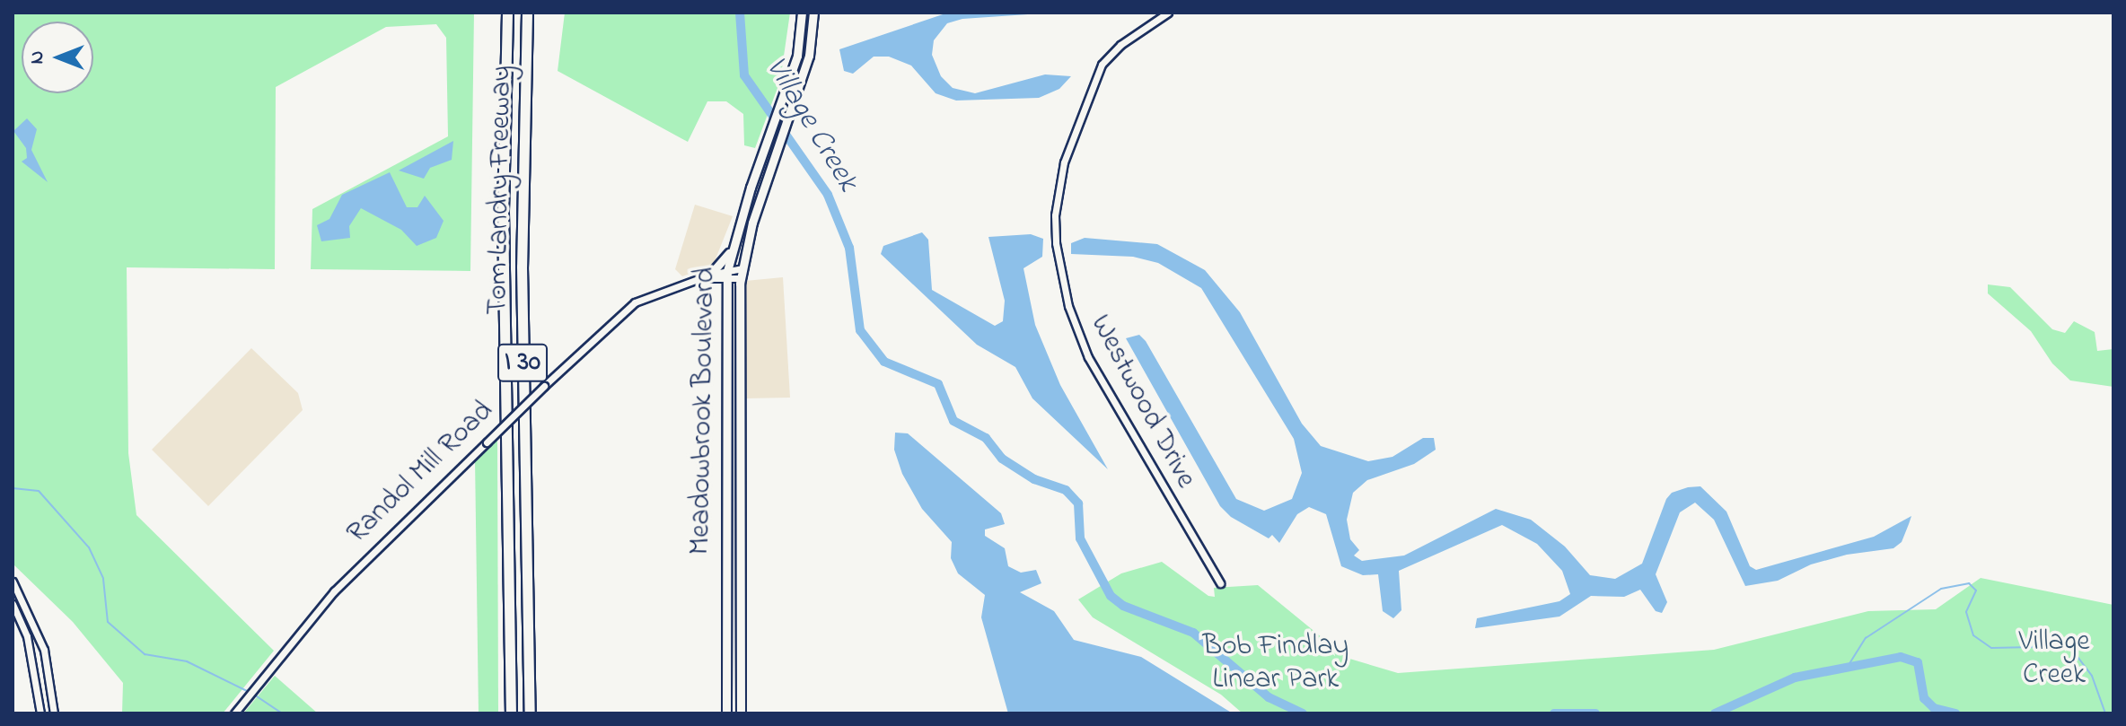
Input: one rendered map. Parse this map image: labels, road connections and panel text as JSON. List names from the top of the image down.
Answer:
{
  "streets": {
    "highway": ["Tom Landry Freeway", "I 30"],
    "main road": ["Meadowbrook Boulevard"],
    "street": ["Westwood Drive", "Randol Mill Road"]
  },
  "crossings": [
    ["Meadowbrook Boulevard", "Randol Mill Road"]
  ],
  "water": ["Village Creek"],
  "parks": ["Village Creek", "Bob Findlay Linear Park"],
  "north": "left"
}
